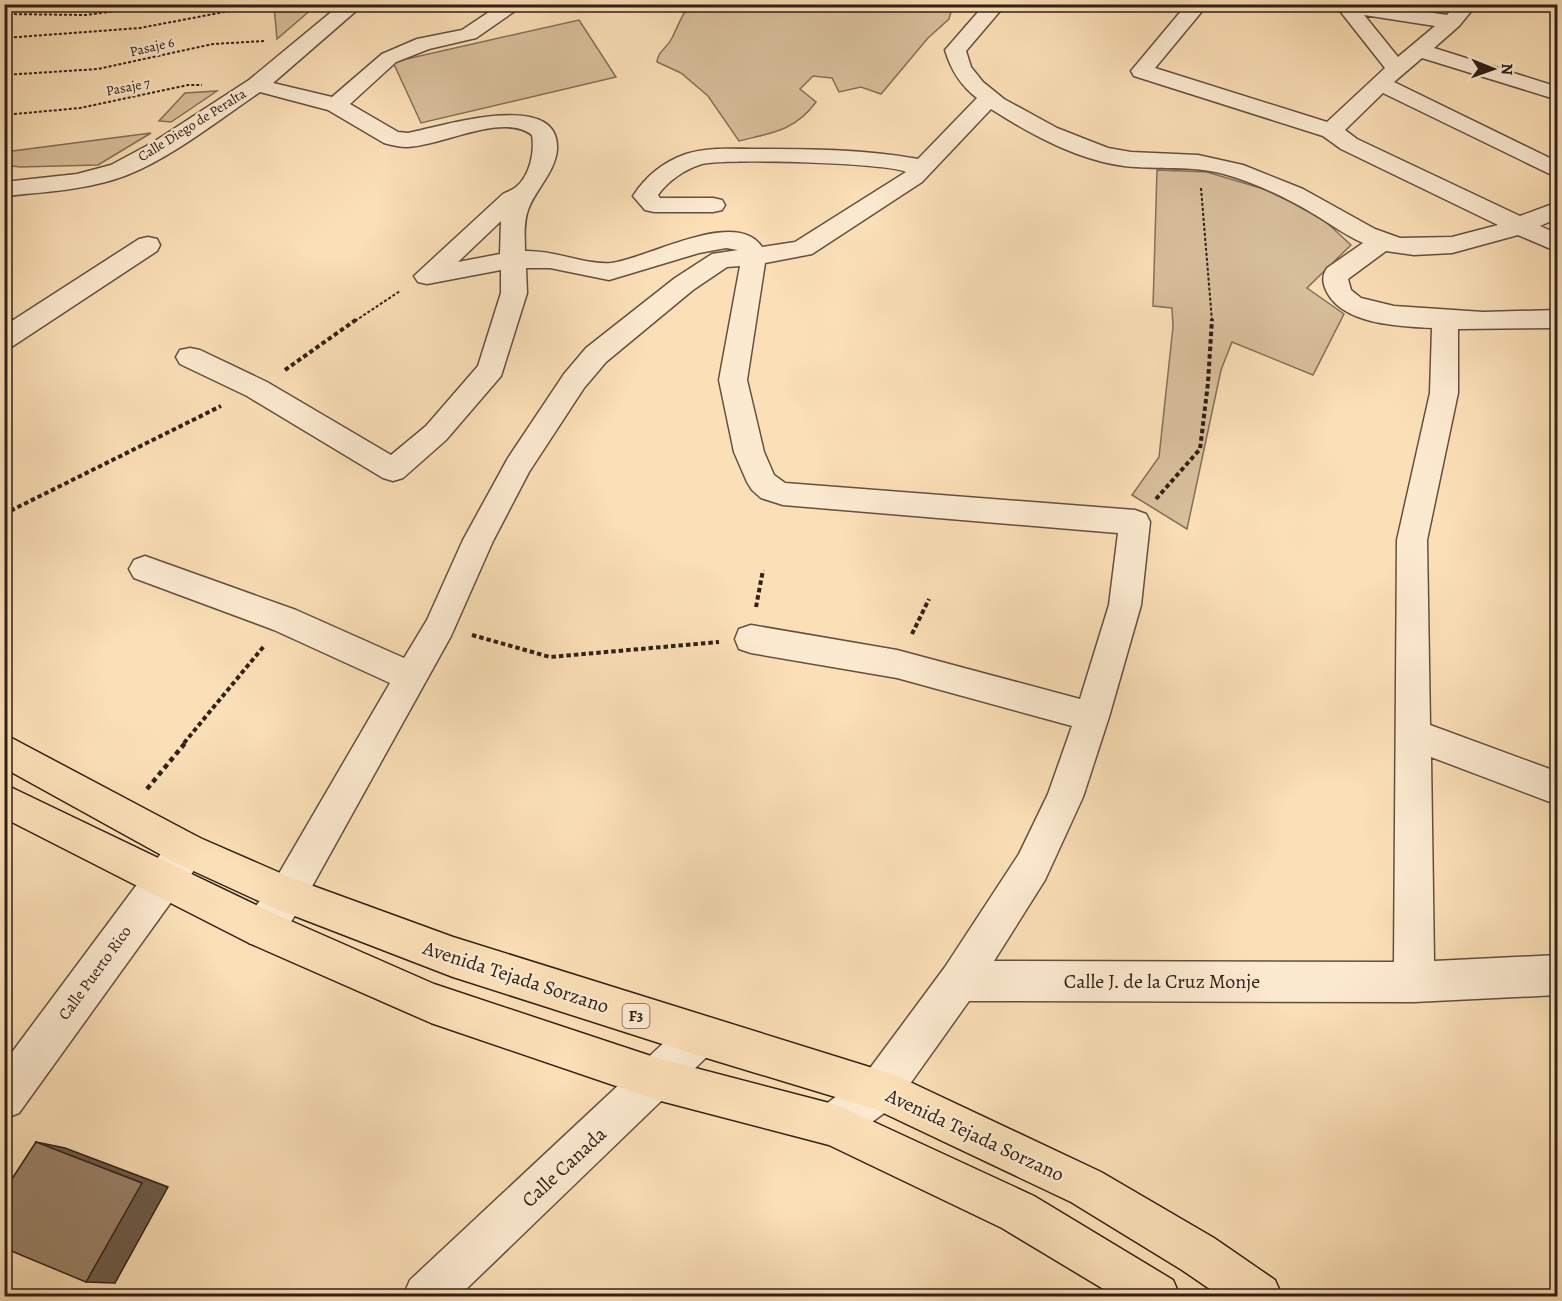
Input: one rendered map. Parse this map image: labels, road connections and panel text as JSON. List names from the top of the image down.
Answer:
{
  "streets": {
    "main road": ["Avenida Tejada Sorzano", "F3"],
    "street": [
      "Calle Diego de Peralta",
      "Calle Puerto Rico",
      "Calle J. de la Cruz Monje",
      "Calle Canada"
    ],
    "path": ["Pasaje 6", "Pasaje 7"]
  },
  "crossings": [
    ["Pasaje 6", "Calle Diego de Peralta"],
    ["Pasaje 7", "Calle Diego de Peralta"],
    ["Calle Puerto Rico", "Avenida Tejada Sorzano"],
    ["Avenida Tejada Sorzano", "Calle Canada"]
  ],
  "north": "right"
}
